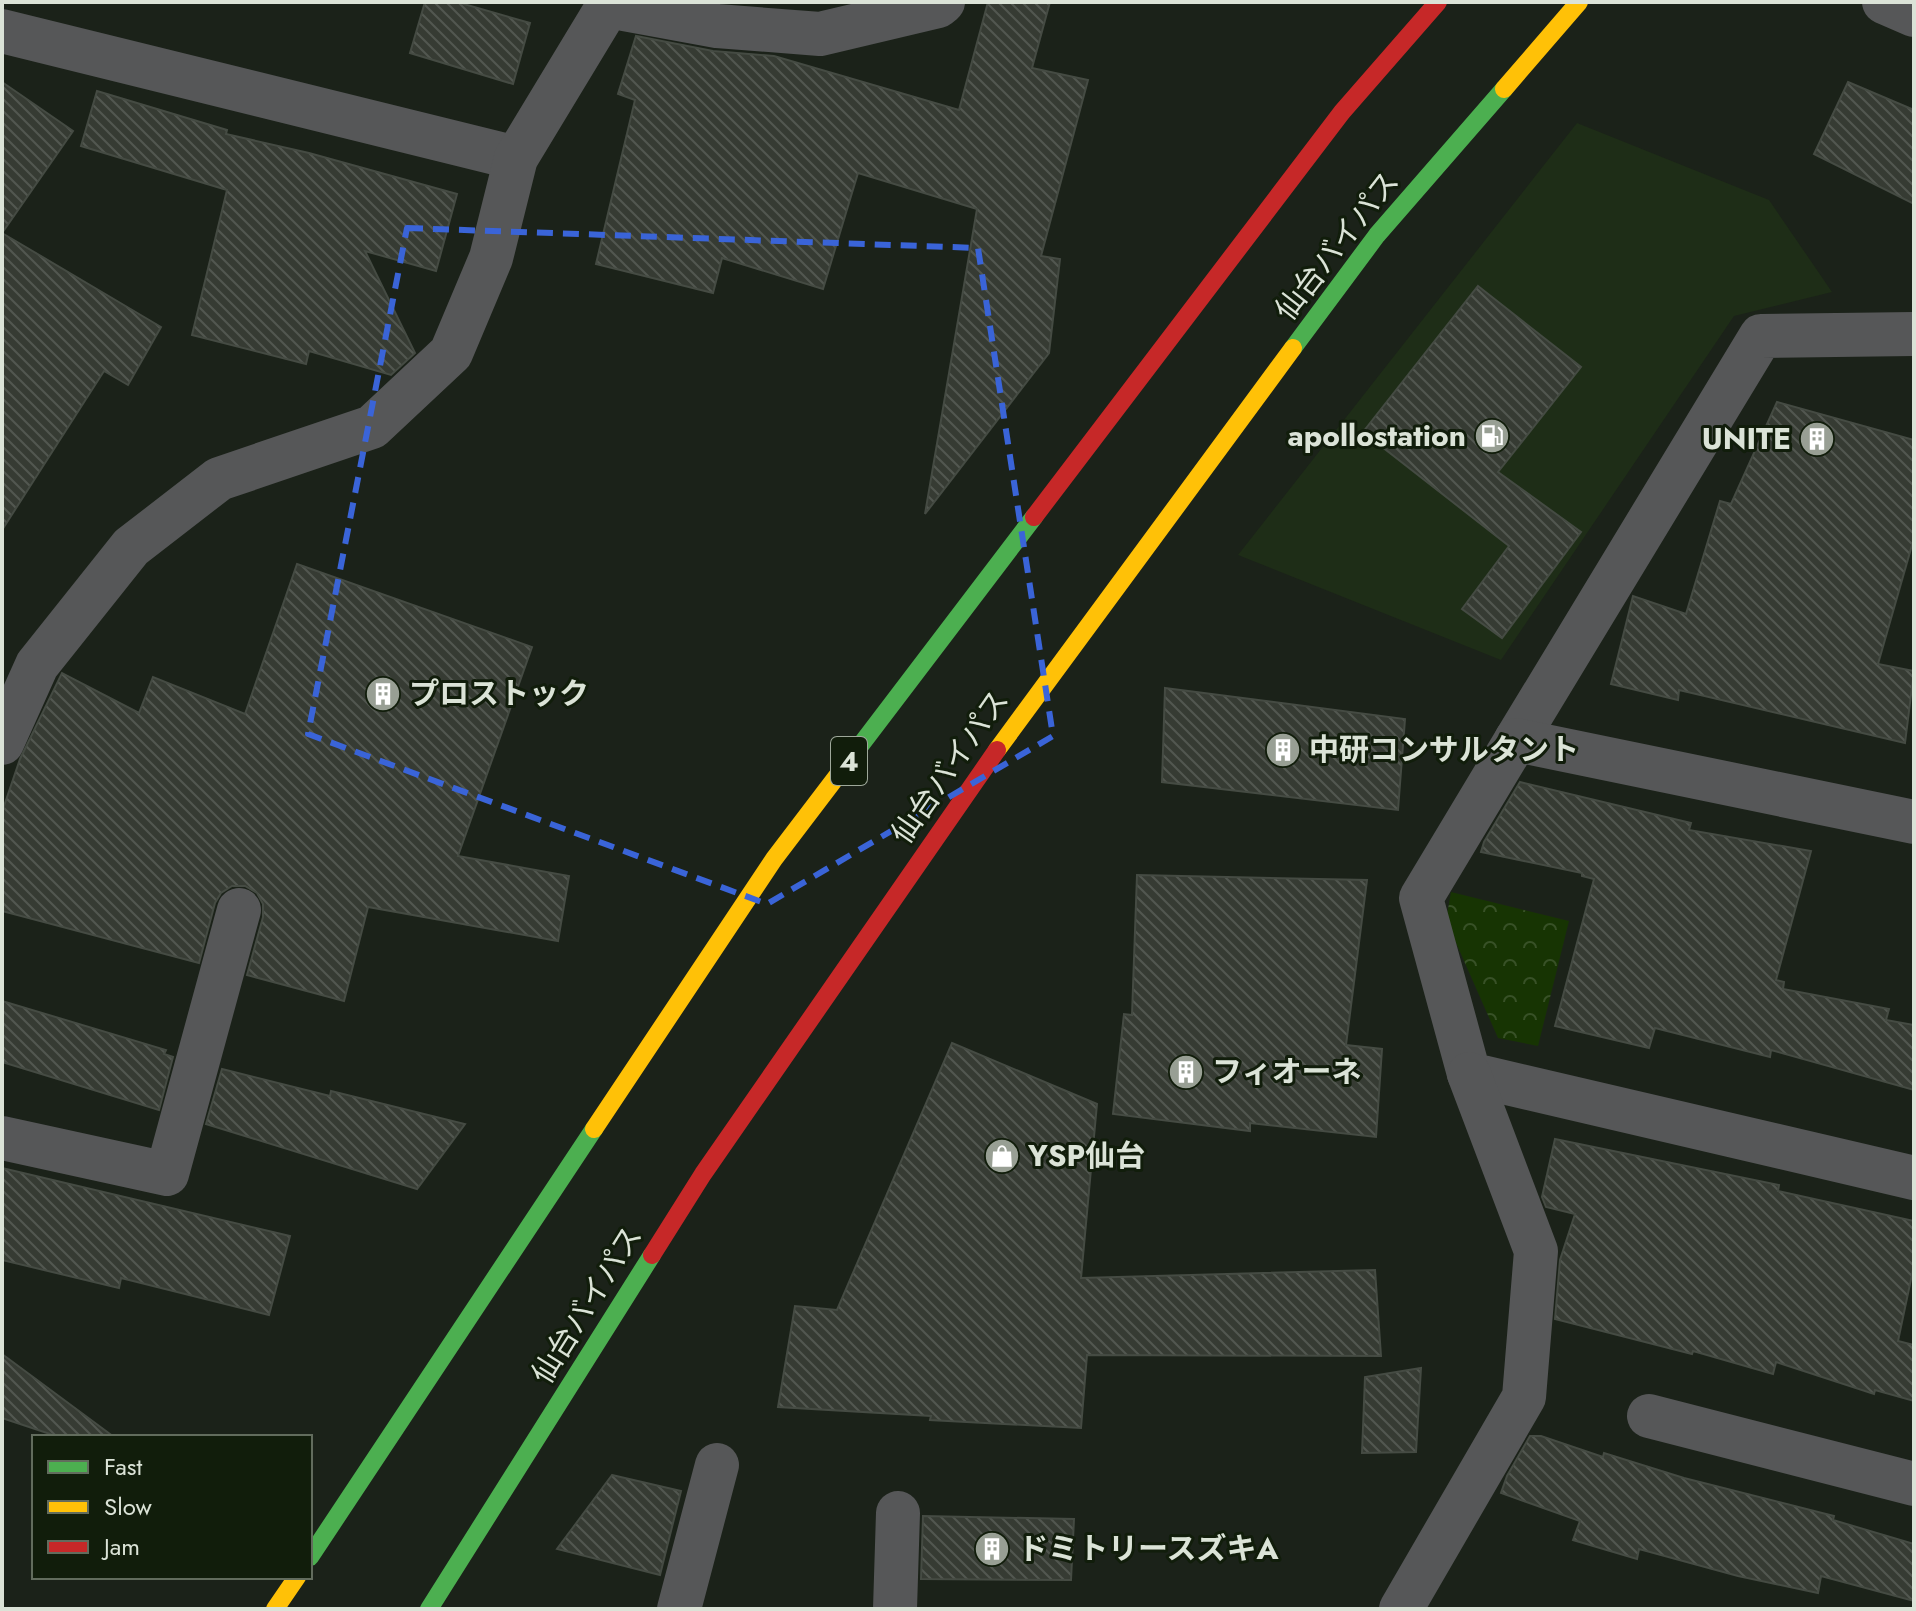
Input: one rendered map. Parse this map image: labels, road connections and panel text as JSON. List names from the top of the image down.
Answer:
{
  "streets": {
    "highway": ["仙台バイパス", "4"]
  },
  "places": {
    "fuel station": ["apollostation"],
    "building": [
      "UNITE",
      "プロストック",
      "中研コンサルタント",
      "フィオーネ",
      "ドミトリースズキA"
    ],
    "shop": ["YSP仙台"]
  },
  "legend": ["Fast", "Slow", "Jam"]
}
